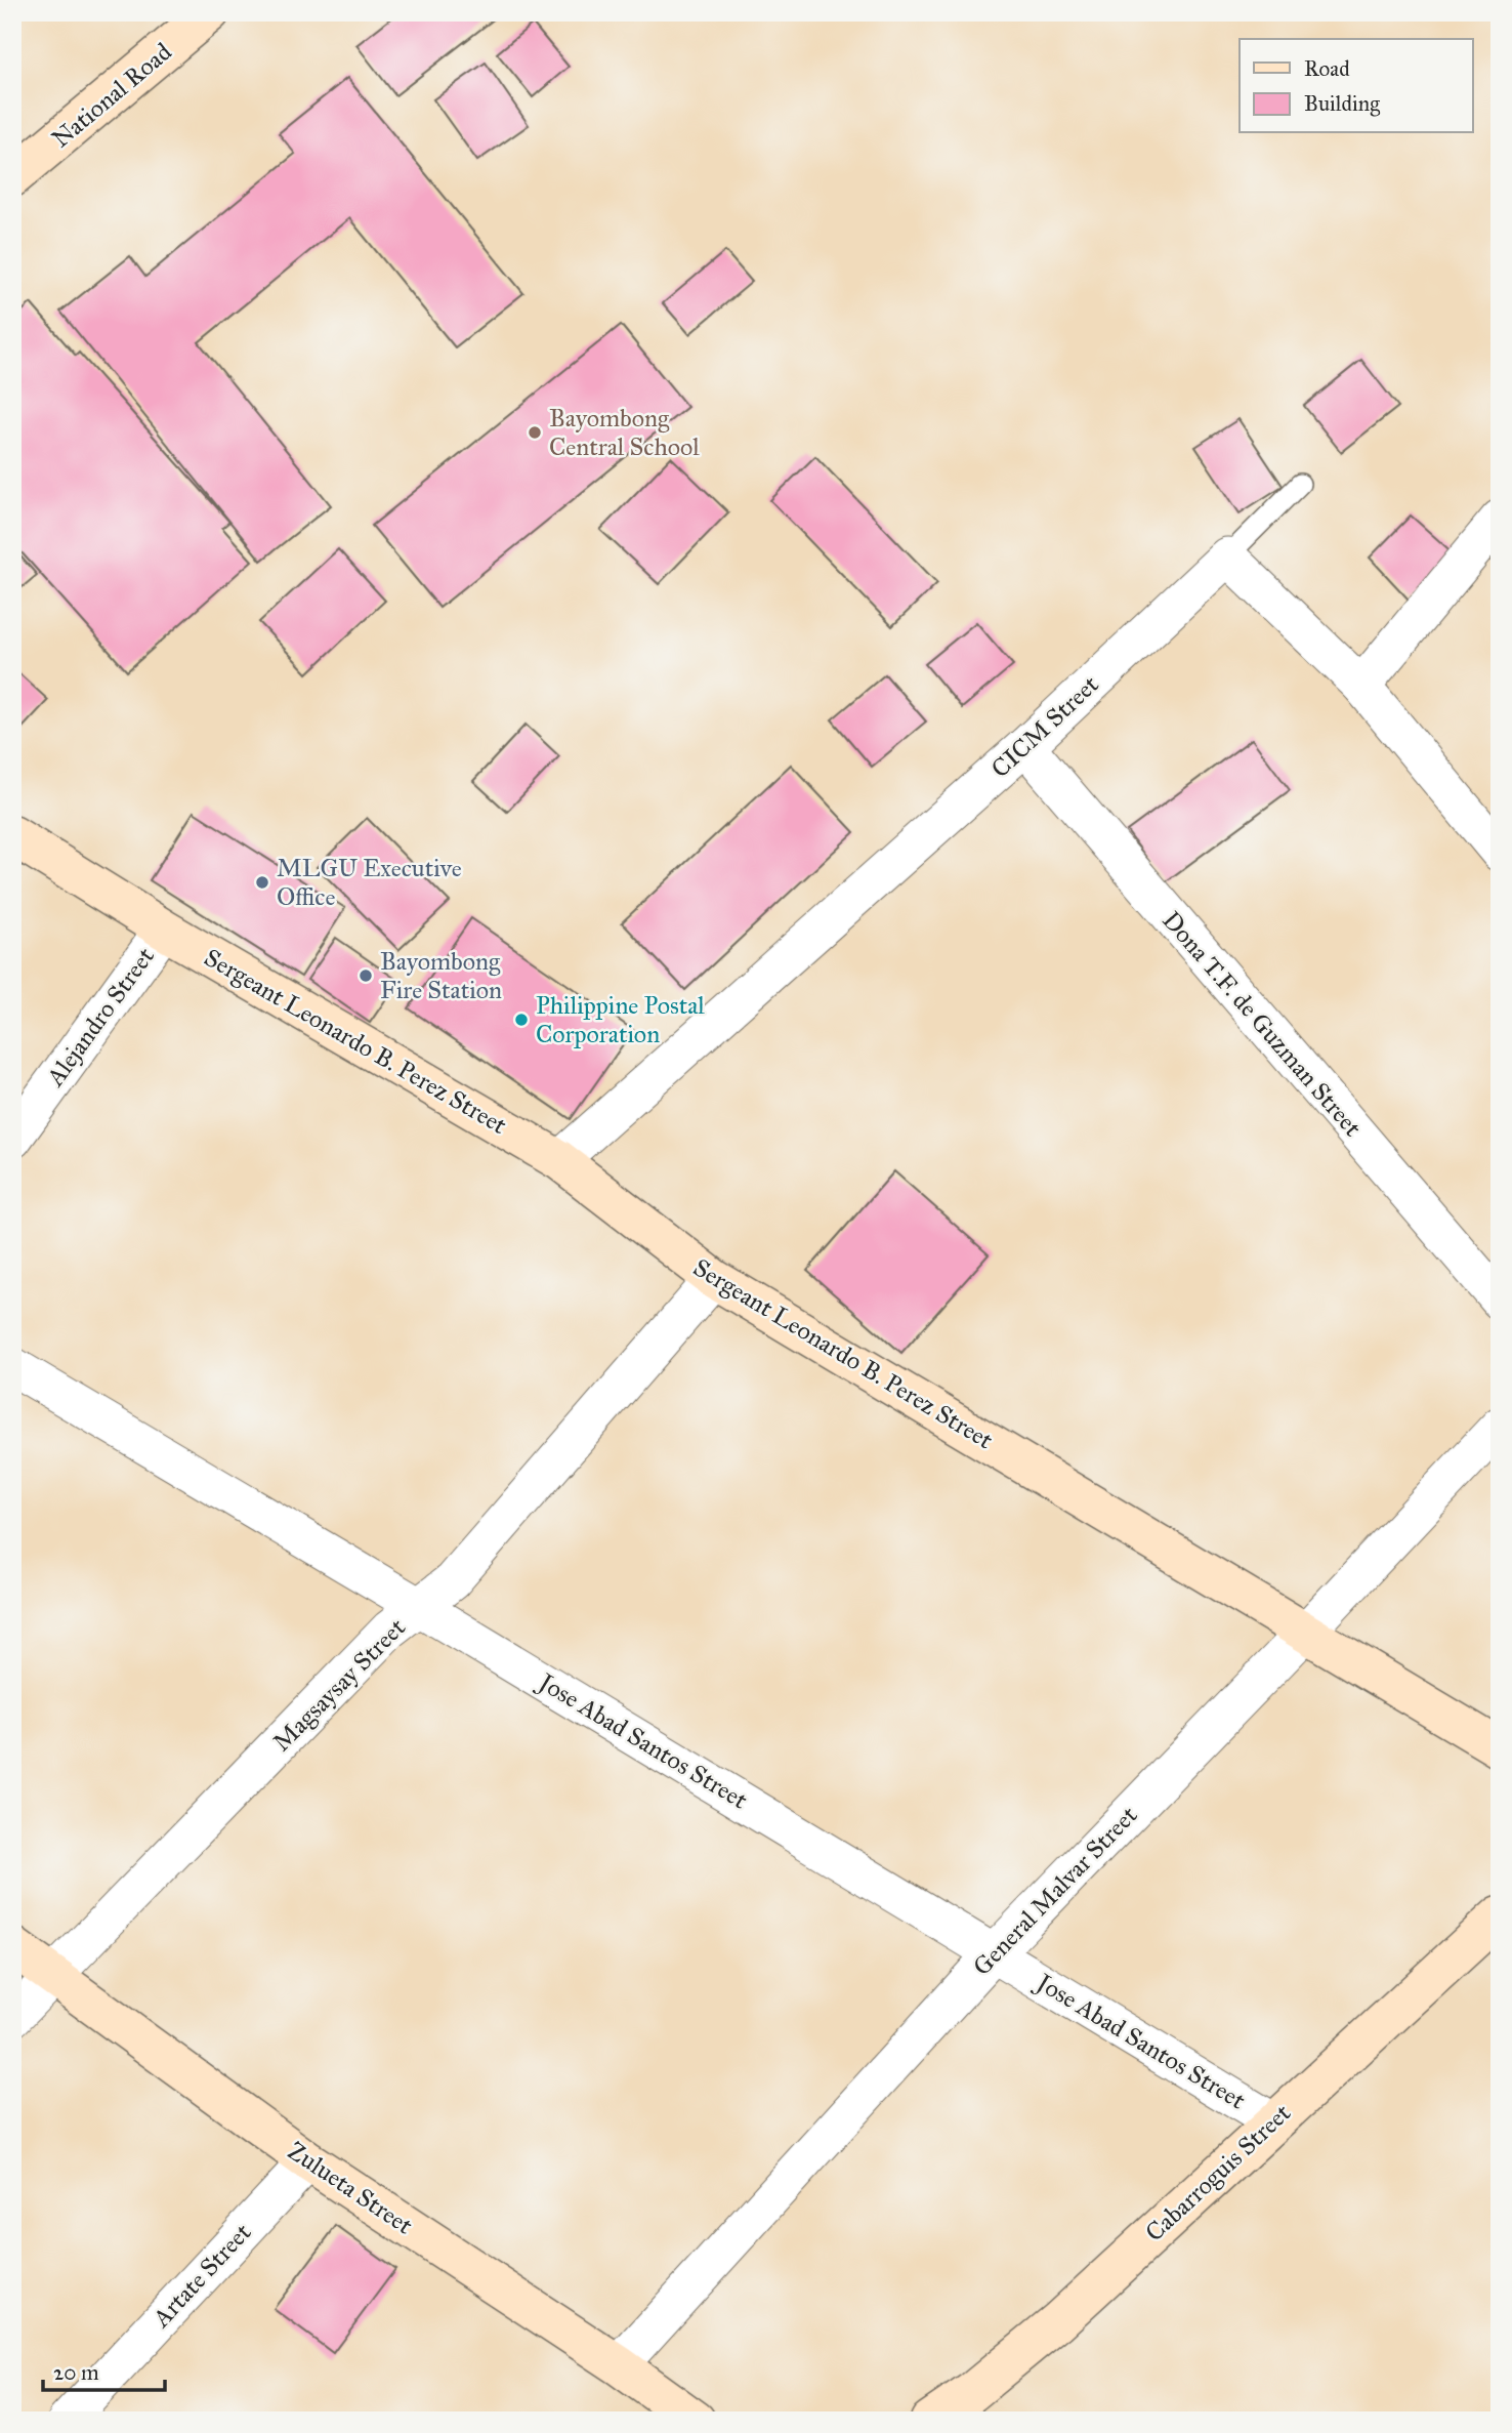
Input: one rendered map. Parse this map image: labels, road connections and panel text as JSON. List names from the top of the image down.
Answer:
{
  "streets": {
    "street": [
      "National Road",
      "CICM Street",
      "Alejandro Street",
      "Dona T.F. de Guzman Street",
      "Sergeant Leonardo B. Perez Street",
      "Magsaysay Street",
      "Jose Abad Santos Street",
      "General Malvar Street",
      "Cabarroguis Street",
      "Zulueta Street",
      "Artate Street"
    ]
  },
  "crossings": [
    ["CICM Street", "Dona T.F. de Guzman Street"],
    ["CICM Street", "Sergeant Leonardo B. Perez Street"],
    ["Alejandro Street", "Sergeant Leonardo B. Perez Street"],
    ["Sergeant Leonardo B. Perez Street", "Magsaysay Street"],
    ["Sergeant Leonardo B. Perez Street", "General Malvar Street"],
    ["Magsaysay Street", "Jose Abad Santos Street"],
    ["Magsaysay Street", "Zulueta Street"],
    ["Jose Abad Santos Street", "General Malvar Street"],
    ["Jose Abad Santos Street", "Cabarroguis Street"],
    ["General Malvar Street", "Zulueta Street"],
    ["Zulueta Street", "Artate Street"]
  ],
  "places": [
    "Bayombong Central School",
    "MLGU Executive Office",
    "Bayombong Fire Station",
    "Philippine Postal Corporation"
  ],
  "legend": ["Road", "Building"],
  "scale_bar": "20 m"
}
